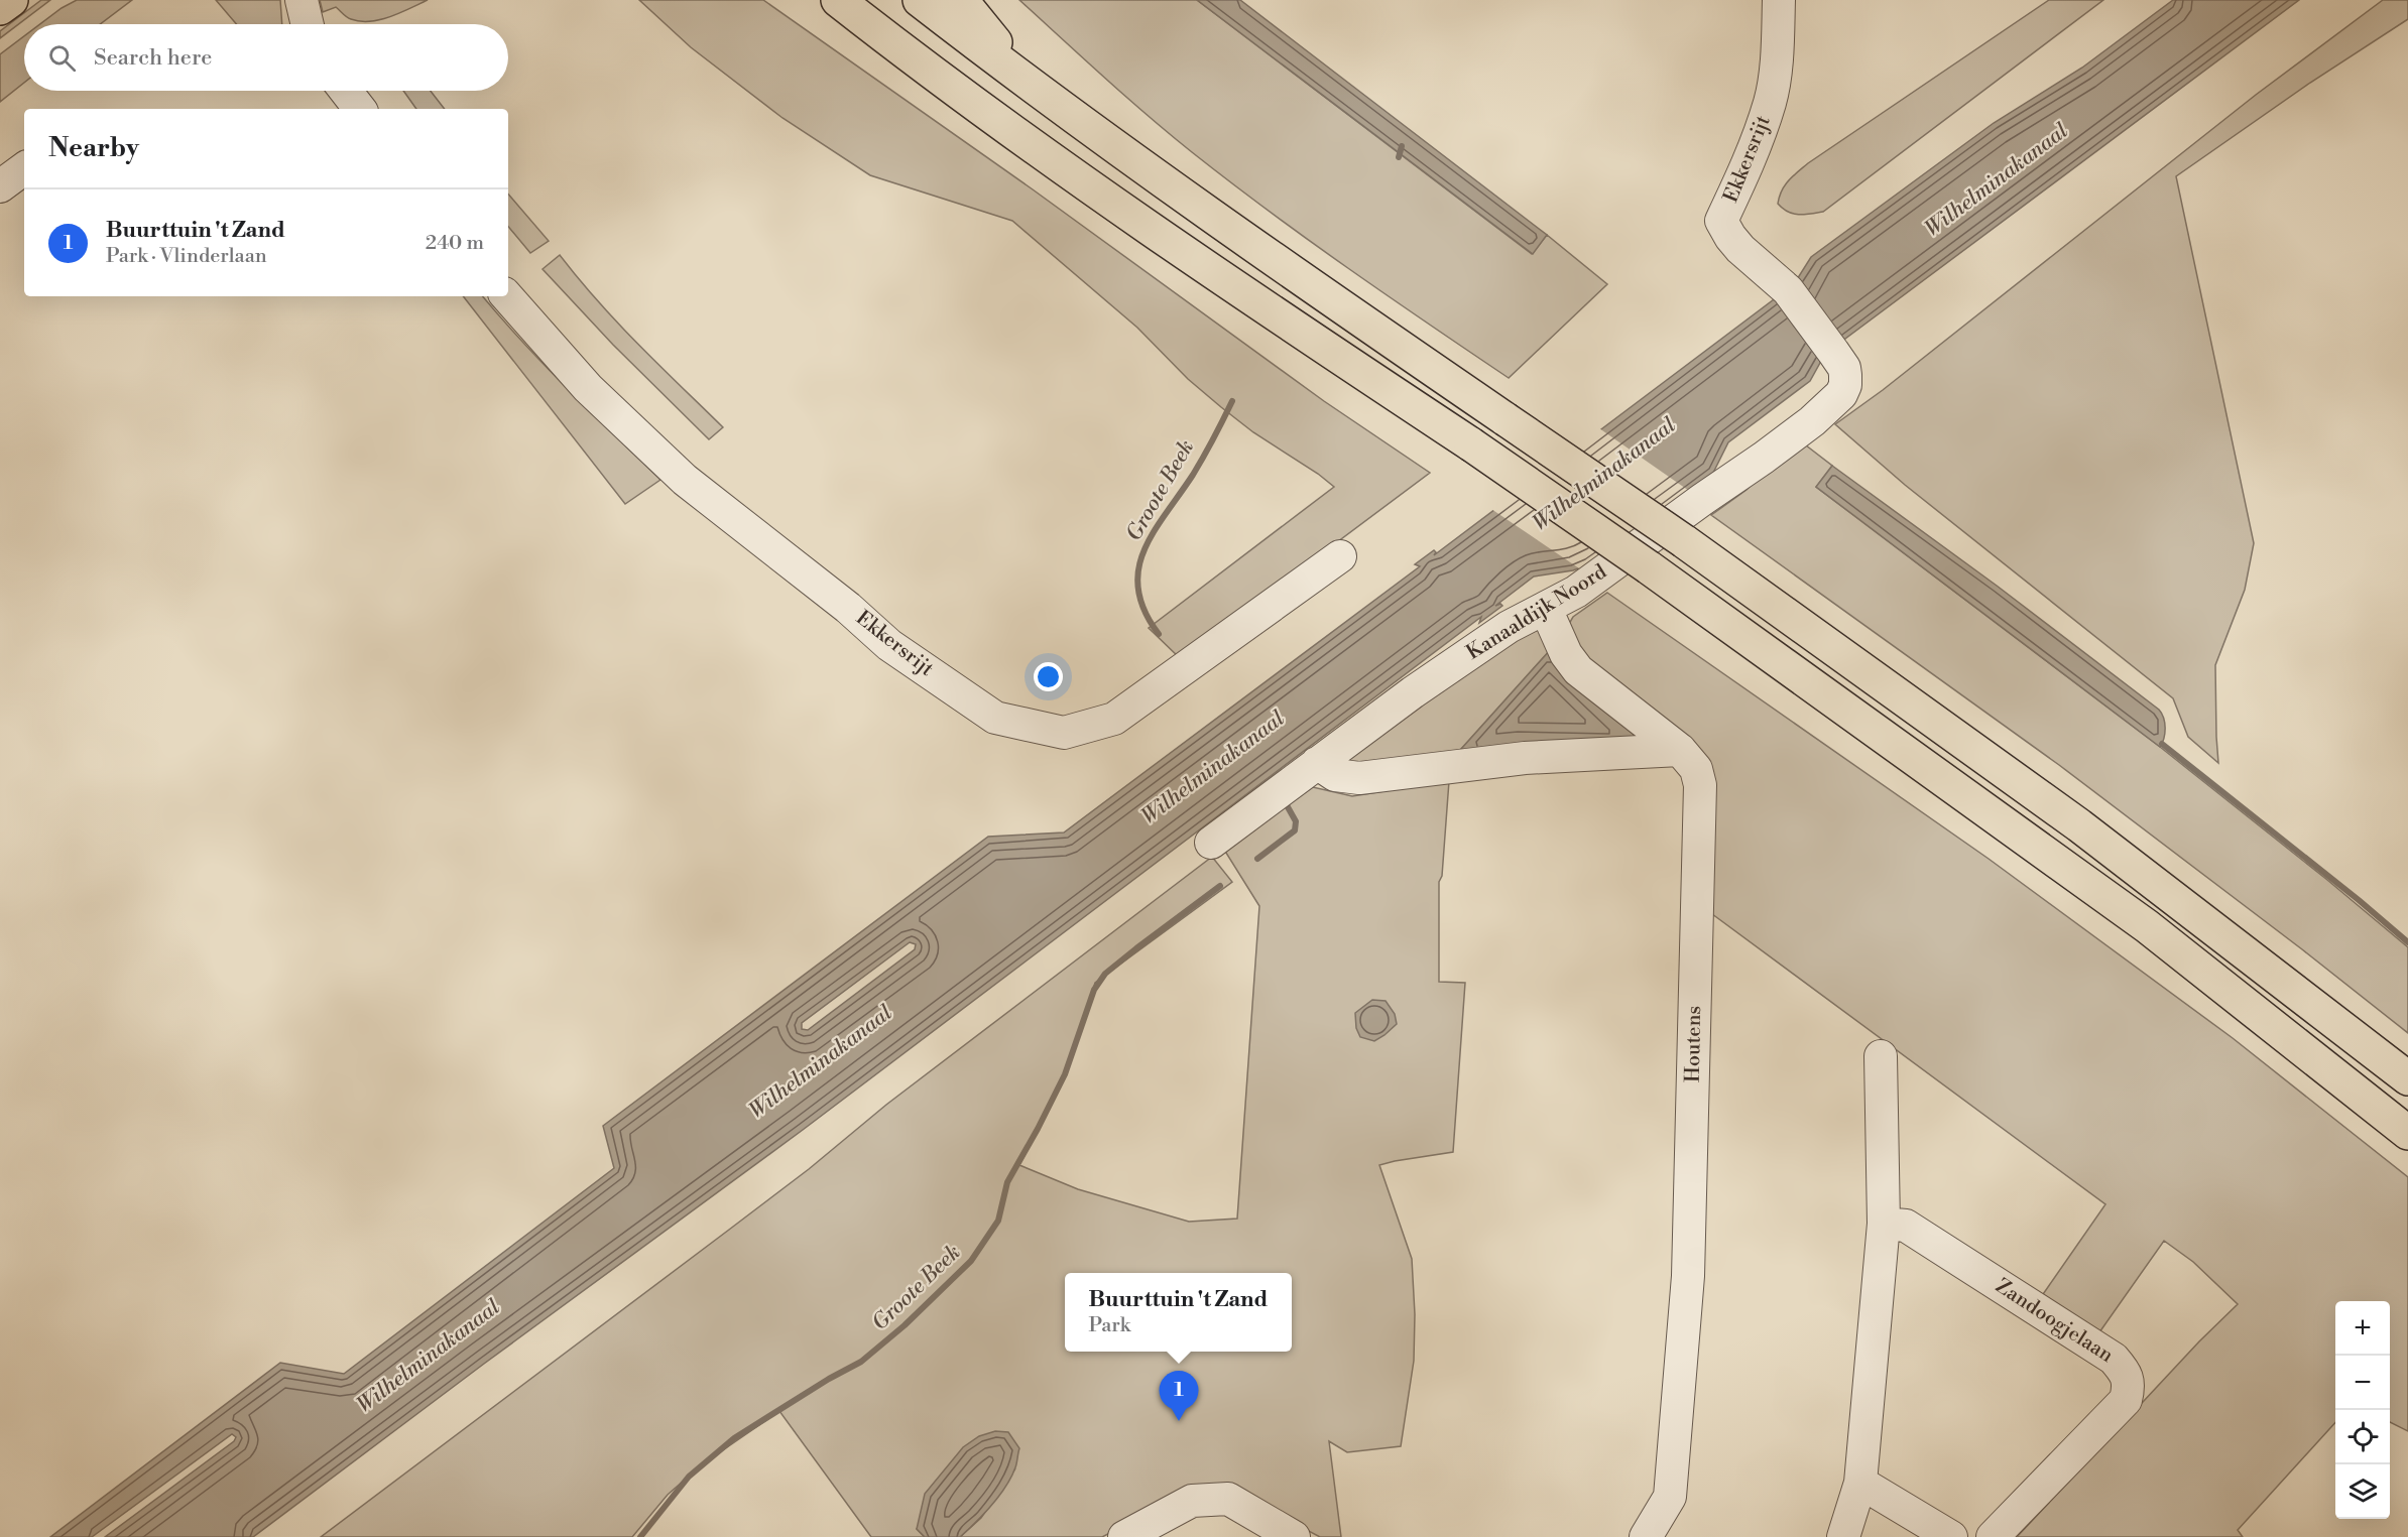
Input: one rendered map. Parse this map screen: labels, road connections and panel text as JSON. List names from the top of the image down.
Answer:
{
  "streets": {
    "street": [
      "Ekkersrijt",
      "Kanaaldijk Noord",
      "Houtens",
      "Zandoogjelaan"
    ]
  },
  "crossings": [
    ["Ekkersrijt", "Kanaaldijk Noord"],
    ["Kanaaldijk Noord", "Houtens"]
  ],
  "water": ["Wilhelminakanaal", "Groote Beek"],
  "page": {
    "search": "Search here",
    "heading": "Nearby",
    "list": [
      {
        "mark": "1",
        "name": "Buurttuin 't Zand",
        "note": "Park · Vlinderlaan",
        "value": "240 m"
      }
    ],
    "popup": ["Buurttuin 't Zand", "Park"],
    "map_buttons": ["+", "−"],
    "pins": "1"
  }
}
